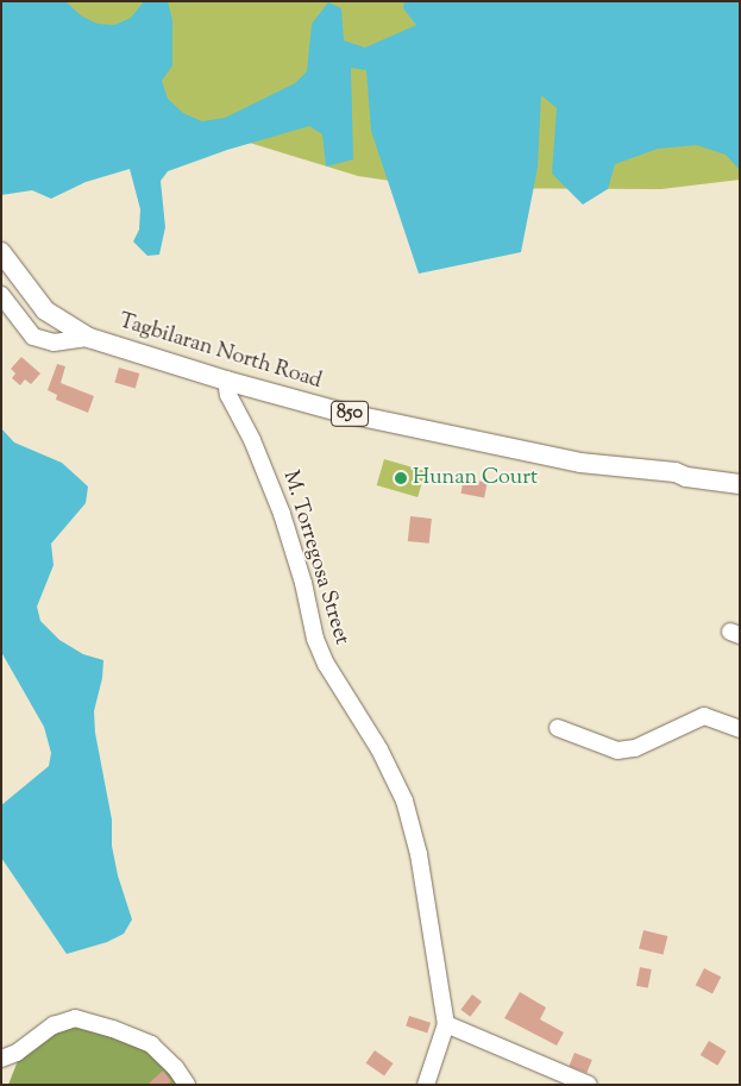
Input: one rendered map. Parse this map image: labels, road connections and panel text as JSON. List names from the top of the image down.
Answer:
{
  "streets": {
    "main road": ["Tagbilaran North Road", "850"],
    "street": ["M. Torregosa Street"]
  },
  "crossings": [
    ["Tagbilaran North Road", "M. Torregosa Street"]
  ],
  "places": ["Hunan Court"]
}
